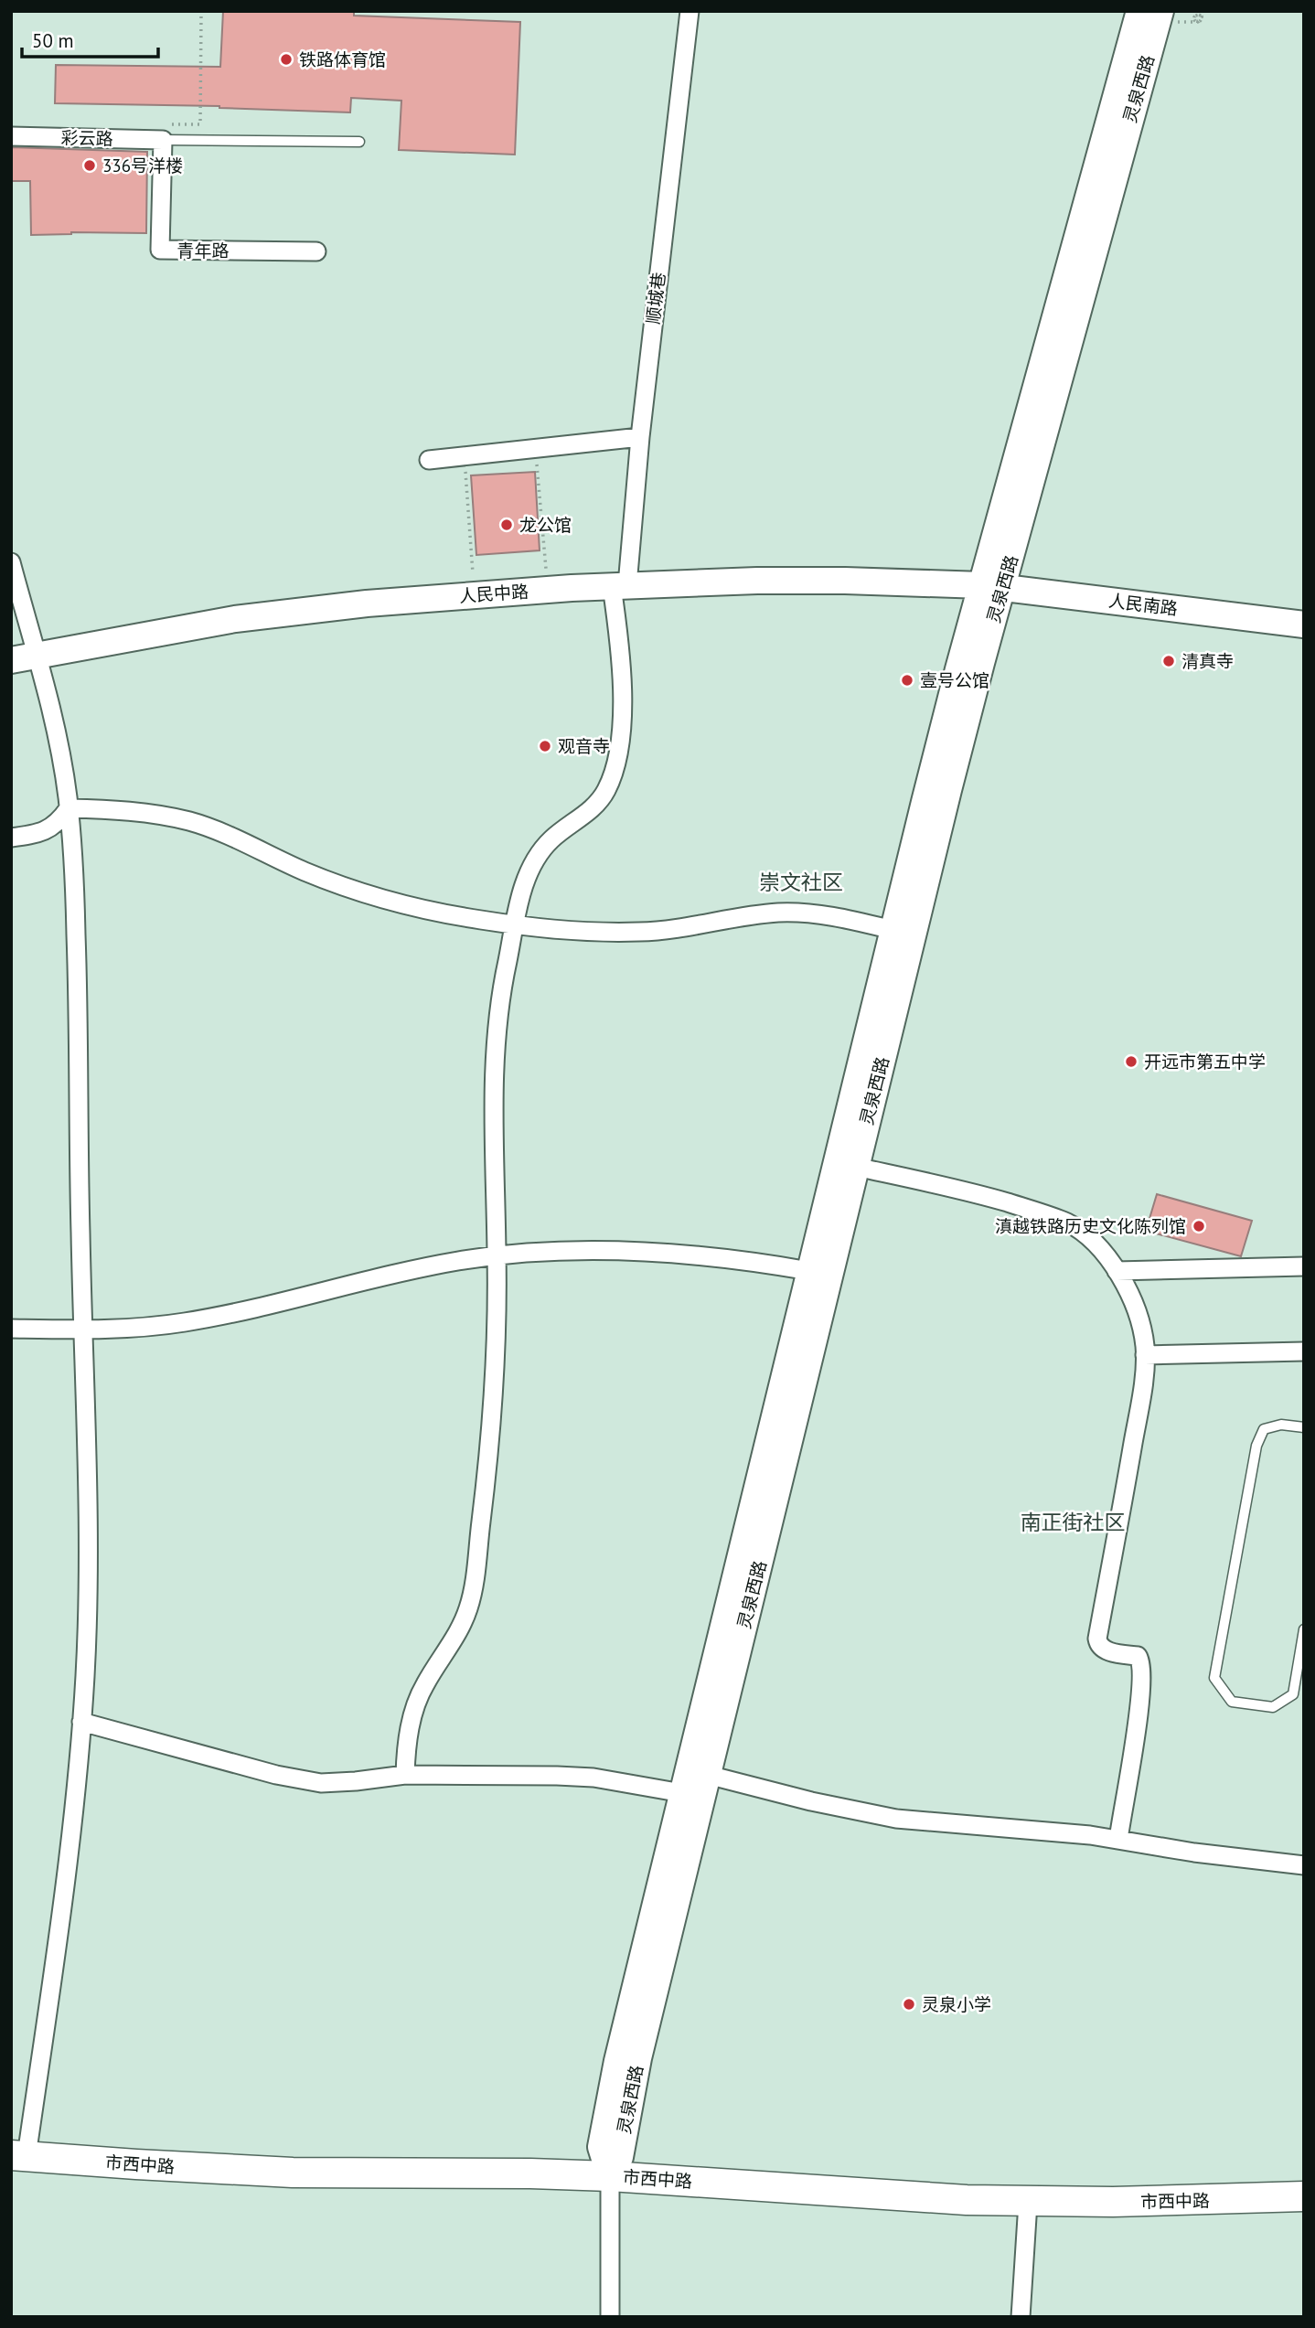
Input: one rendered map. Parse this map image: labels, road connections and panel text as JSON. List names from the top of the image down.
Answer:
{
  "streets": {
    "main road": [
      "灵泉西路",
      "人民中路",
      "人民南路",
      "市西中路"
    ],
    "street": ["彩云路", "青年路", "顺城巷"]
  },
  "crossings": [
    ["灵泉西路", "人民中路"],
    ["灵泉西路", "人民南路"],
    ["灵泉西路", "市西中路"],
    ["彩云路", "青年路"],
    ["顺城巷", "人民中路"],
    ["人民中路", "人民南路"]
  ],
  "districts": ["崇文社区", "南正街社区"],
  "places": [
    "铁路体育馆",
    "336号洋楼",
    "龙公馆",
    "清真寺",
    "壹号公馆",
    "观音寺",
    "开远市第五中学",
    "滇越铁路历史文化陈列馆",
    "灵泉小学"
  ],
  "scale_bar": "50 m"
}
